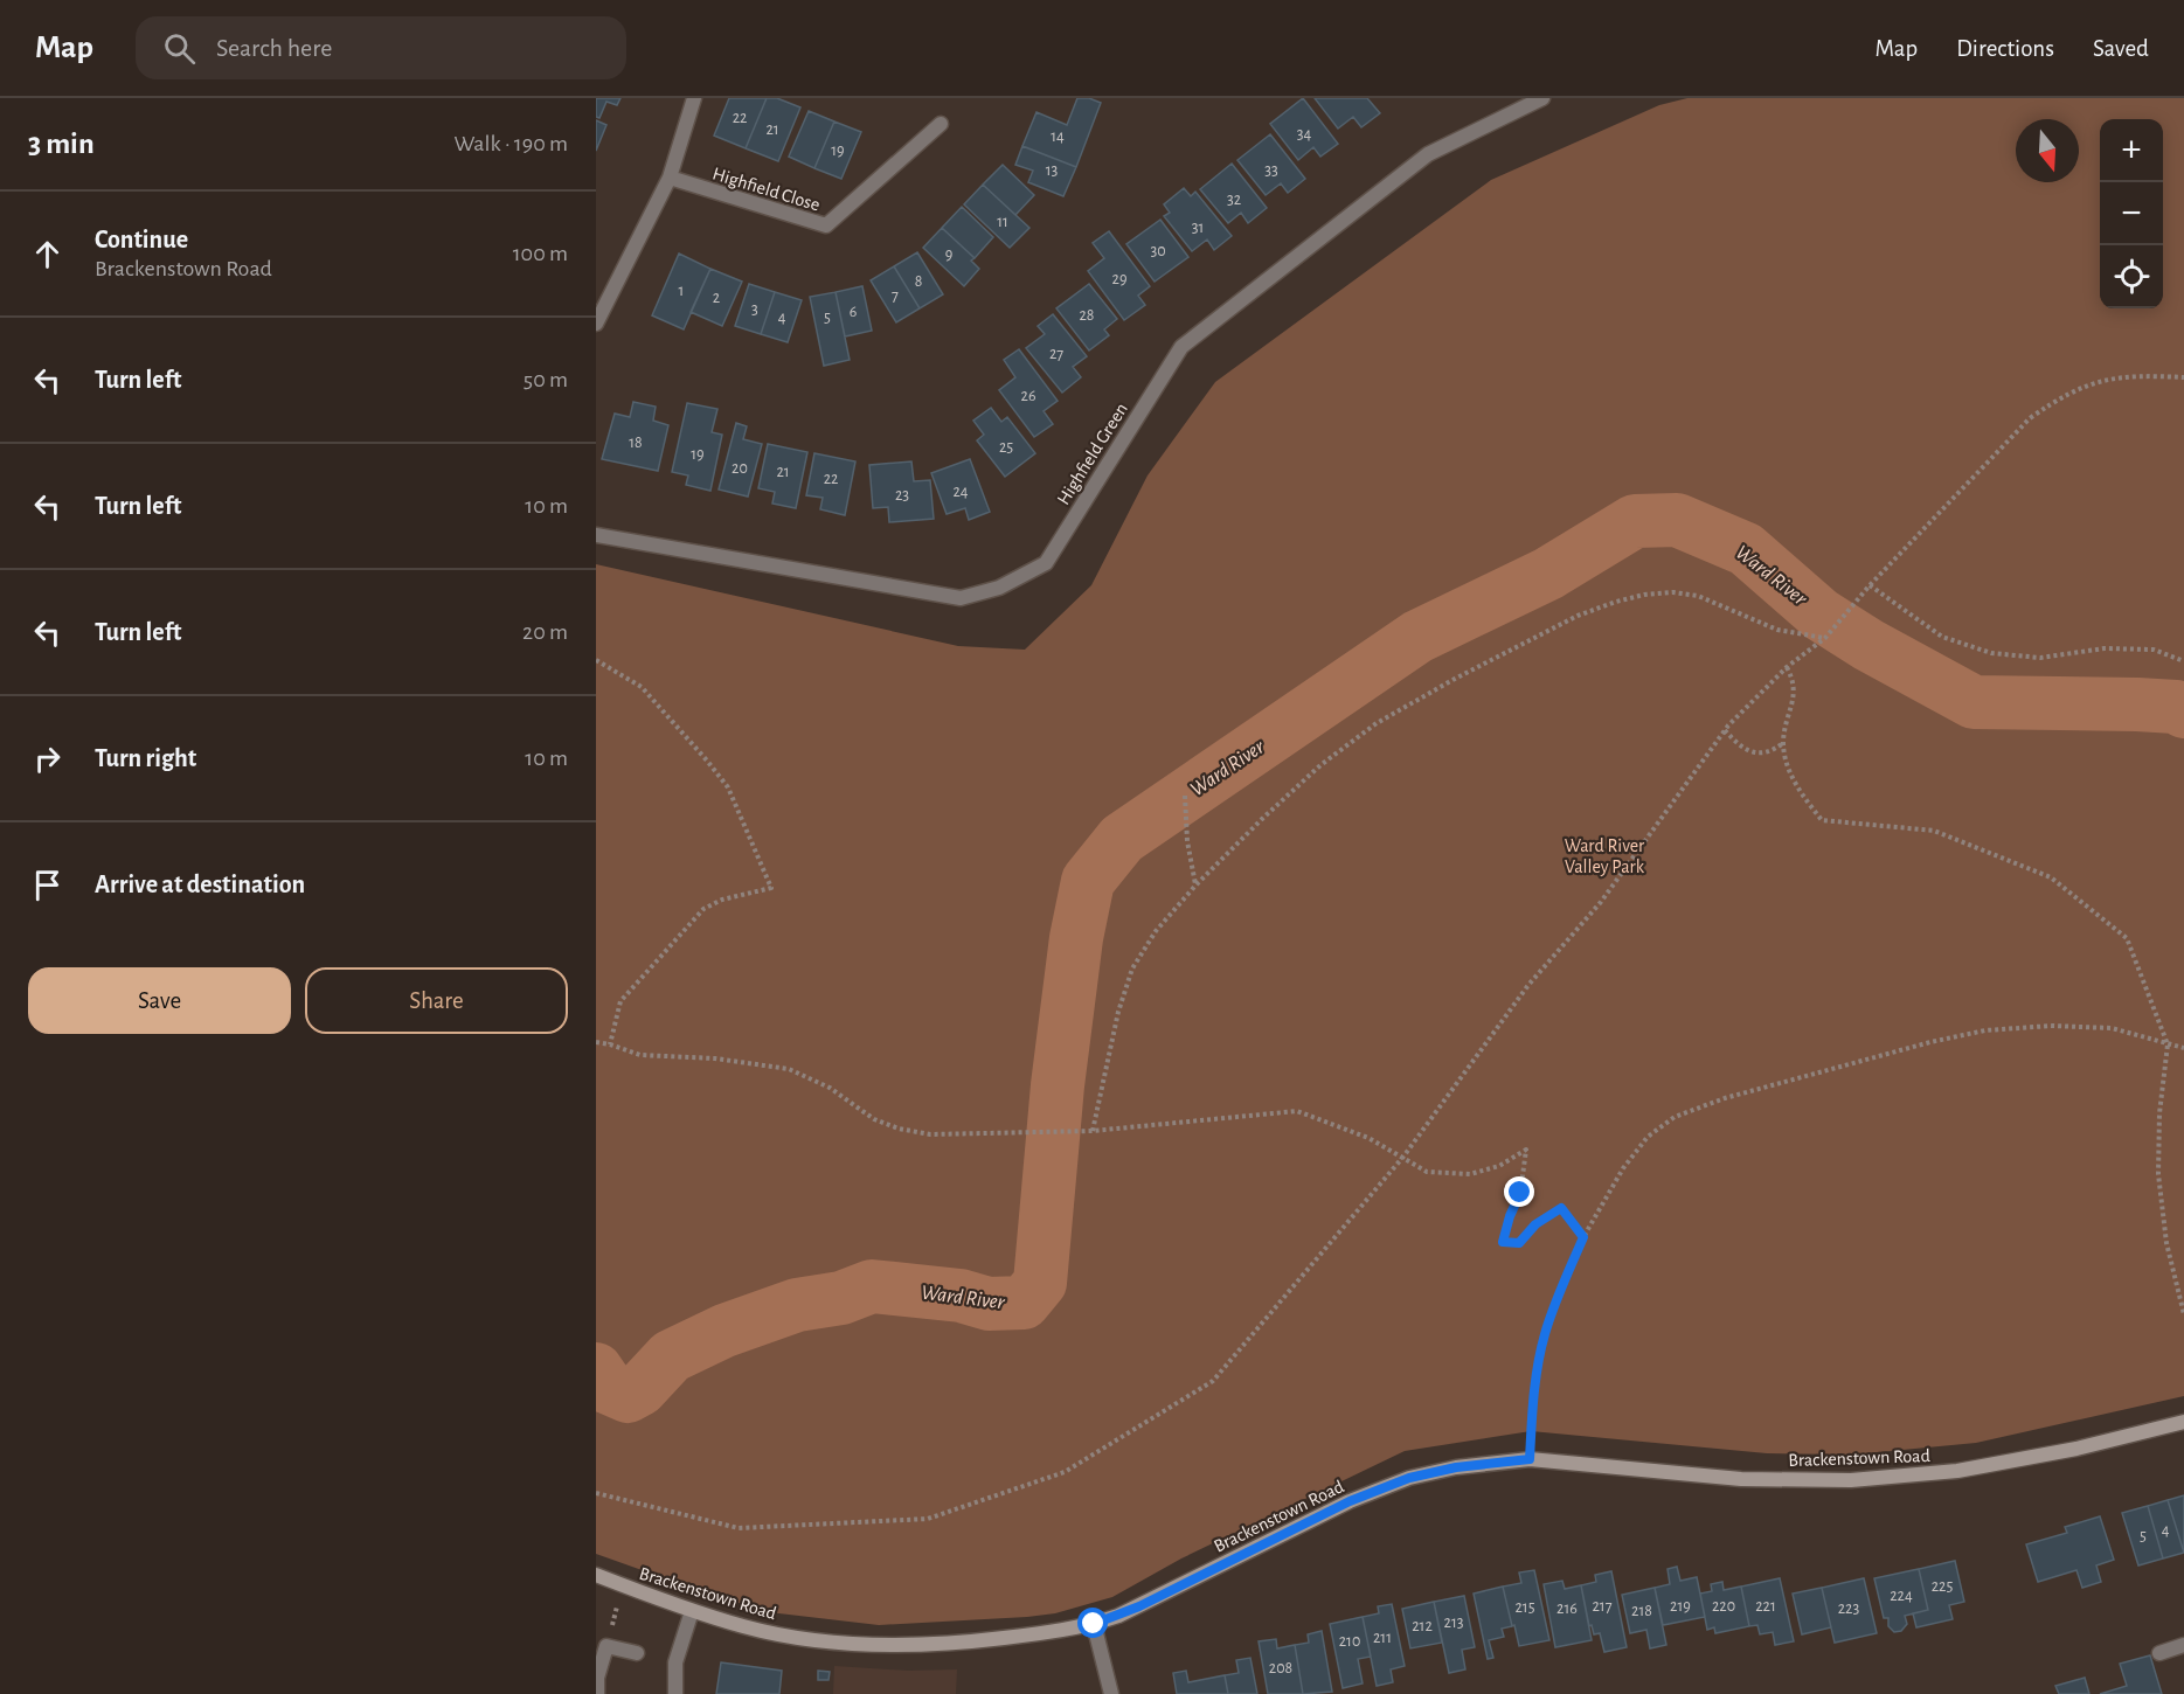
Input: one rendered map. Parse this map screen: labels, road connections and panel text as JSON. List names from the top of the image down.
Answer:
{
  "streets": {
    "street": ["Highfield Close", "Highfield Green", "Brackenstown Road"]
  },
  "water": ["Ward River"],
  "parks": ["Ward River Valley Park"],
  "house_numbers": [
    "22",
    "21",
    "34",
    "14",
    "19",
    "13",
    "33",
    "32",
    "11",
    "31",
    "30",
    "9",
    "29",
    "8",
    "1",
    "7",
    "2",
    "3",
    "6",
    "28",
    "4",
    "5",
    "27",
    "26",
    "18",
    "25",
    "19",
    "20",
    "21",
    "22",
    "24",
    "23",
    "4",
    "5",
    "225",
    "224",
    "217",
    "219",
    "220",
    "221",
    "215",
    "216",
    "223",
    "218",
    "213",
    "212",
    "211",
    "210",
    "208"
  ],
  "north": "bottom",
  "page": {
    "header": "Map",
    "search": "Search here",
    "nav": ["Map", "Directions", "Saved"],
    "heading": ["3 min", "Walk · 190 m"],
    "map_buttons": ["+", "−"],
    "list": [
      ["Continue", "Brackenstown Road", "100 m"],
      ["Turn left", "50 m"],
      ["Turn left", "10 m"],
      ["Turn left", "20 m"],
      ["Turn right", "10 m"],
      "Arrive at destination"
    ],
    "buttons": ["Save", "Share"]
  }
}
